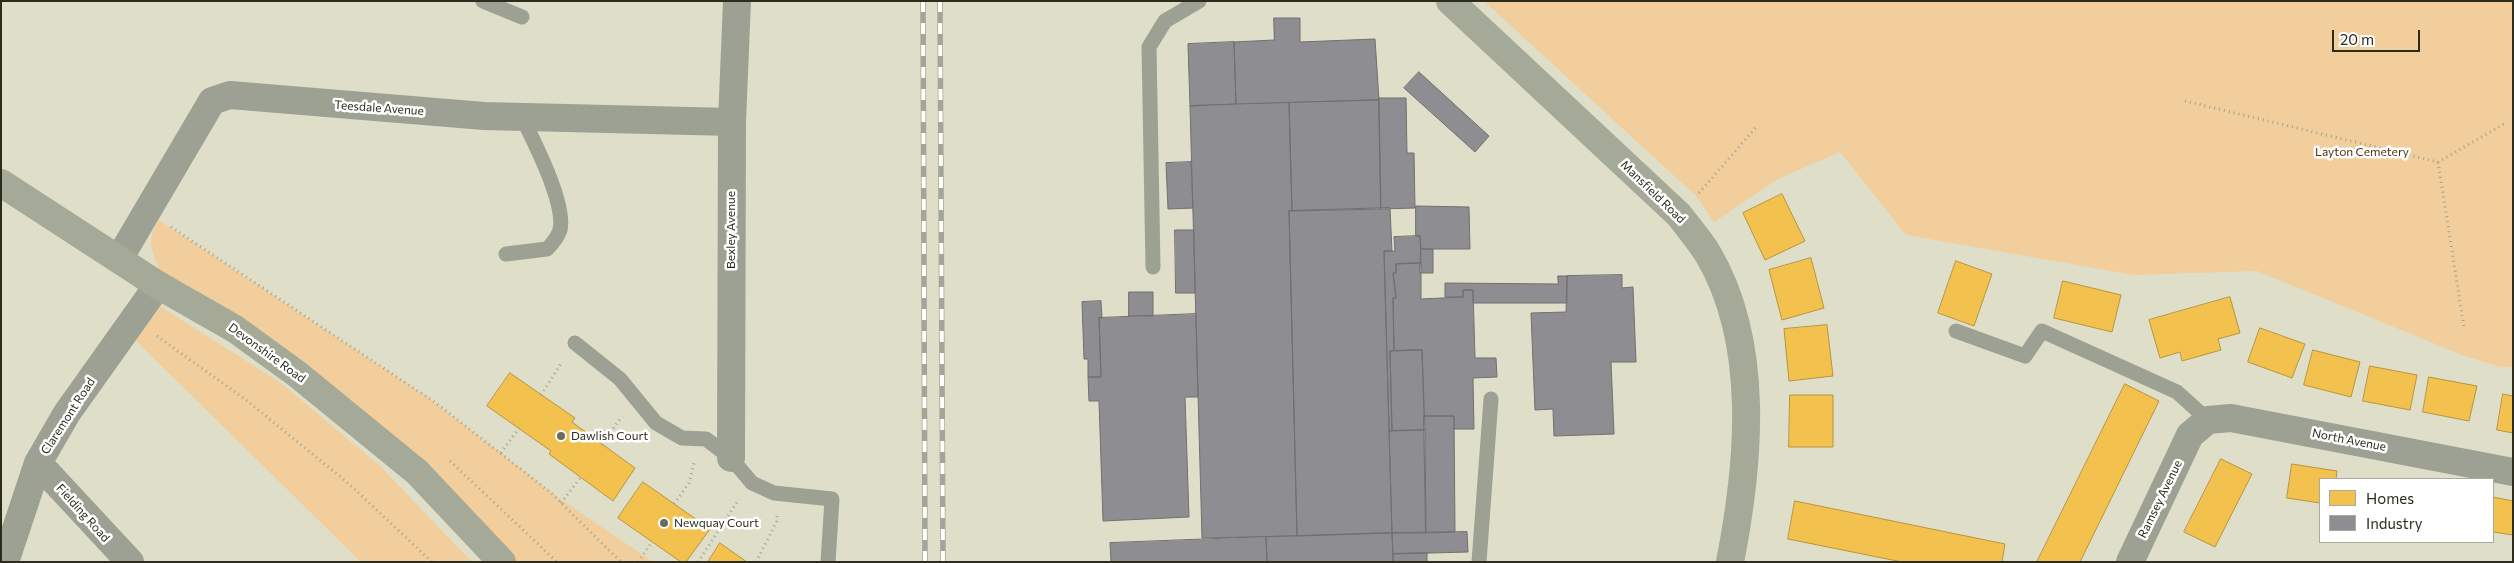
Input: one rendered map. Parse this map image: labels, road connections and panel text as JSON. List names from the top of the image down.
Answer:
{
  "streets": {
    "street": [
      "Teesdale Avenue",
      "Mansfield Road",
      "Bexley Avenue",
      "Devonshire Road",
      "Claremont Road",
      "North Avenue",
      "Ramsey Avenue",
      "Fielding Road"
    ]
  },
  "crossings": [
    ["Teesdale Avenue", "Bexley Avenue"],
    ["Teesdale Avenue", "Devonshire Road"],
    ["Devonshire Road", "Claremont Road"],
    ["Claremont Road", "Fielding Road"],
    ["North Avenue", "Ramsey Avenue"]
  ],
  "parks": ["Layton Cemetery"],
  "places": ["Dawlish Court", "Newquay Court"],
  "legend": ["Homes", "Industry"],
  "scale_bar": "20 m"
}
